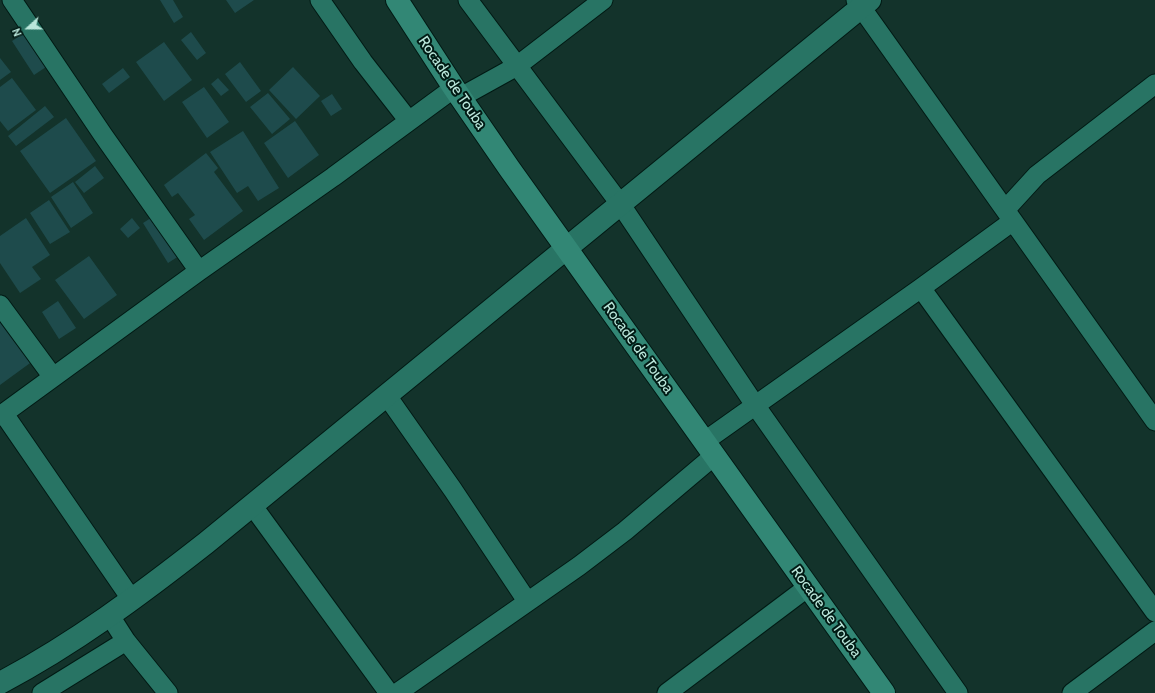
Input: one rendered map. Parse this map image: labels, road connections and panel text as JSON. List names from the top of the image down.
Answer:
{
  "streets": {
    "main road": ["Rocade de Touba"]
  },
  "north": "left"
}
